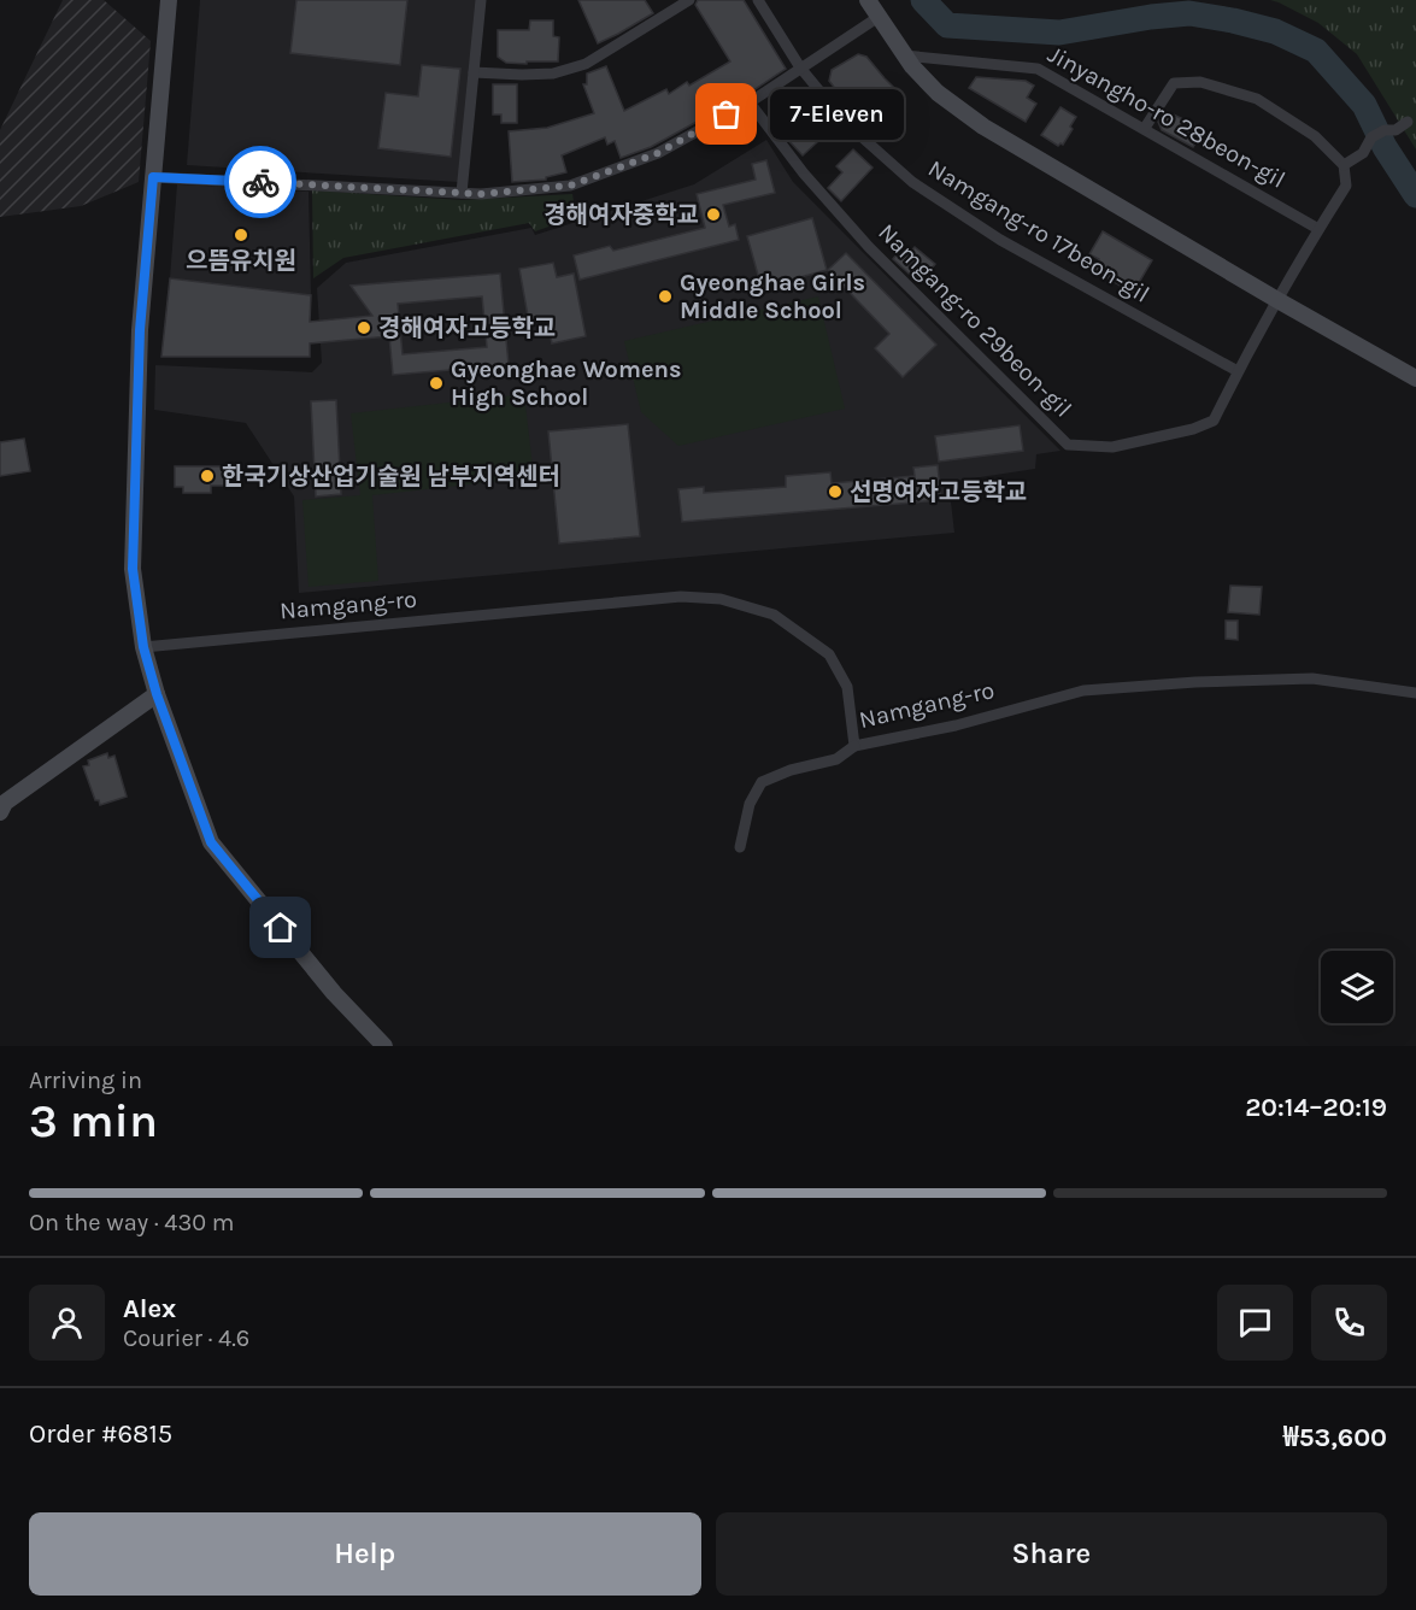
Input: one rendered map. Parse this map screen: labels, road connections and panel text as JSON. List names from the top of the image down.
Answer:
{
  "streets": {
    "street": [
      "Jinyangho-ro 28beon-gil",
      "Namgang-ro 17beon-gil",
      "Namgang-ro 29beon-gil",
      "Namgang-ro"
    ]
  },
  "crossings": [
    ["Namgang-ro 17beon-gil", "Namgang-ro 29beon-gil"]
  ],
  "places": [
    "7-Eleven",
    "경해여자중학교",
    "으뜸유치원",
    "Gyeonghae Girls Middle School",
    "경해여자고등학교",
    "Gyeonghae Womens High School",
    "한국기상산업기술원 남부지역센터",
    "선명여자고등학교"
  ],
  "page": {
    "bubble": "7-Eleven",
    "heading": ["3 min", "Arriving in", "20:14–20:19"],
    "panel": [
      "Alex",
      "Courier · 4.6",
      "Order #6815",
      "₩53,600"
    ],
    "bar": "On the way · 430 m",
    "buttons": ["Help", "Share"]
  }
}
